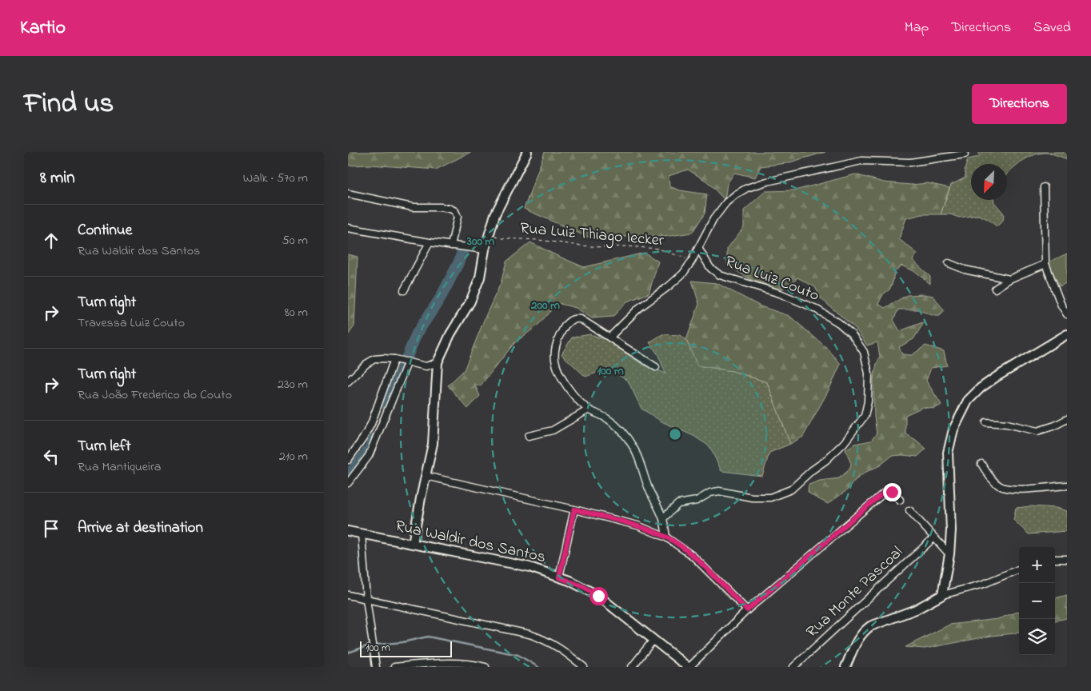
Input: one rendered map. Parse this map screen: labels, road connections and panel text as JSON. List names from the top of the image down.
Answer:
{
  "streets": {
    "street": ["Rua Luiz Couto", "Rua Waldir dos Santos", "Rua Monte Pascoal"],
    "path": ["Rua Luiz Thiago Iecker"]
  },
  "scale_bar": "100 m",
  "north": "bottom left",
  "page": {
    "header": "Kartio",
    "nav": ["Map", "Directions", "Saved"],
    "title": "Find us",
    "buttons": "Directions",
    "heading": ["8 min", "Walk · 570 m"],
    "list": [
      ["Continue", "Rua Waldir dos Santos", "50 m"],
      ["Turn right", "Travessa Luiz Couto", "80 m"],
      ["Turn right", "Rua João Frederico do Couto", "230 m"],
      ["Turn left", "Rua Mantiqueira", "210 m"],
      "Arrive at destination"
    ],
    "map_buttons": ["+", "−"],
    "scale": "100 m"
  },
  "rings": ["300 m", "200 m", "100 m"]
}
